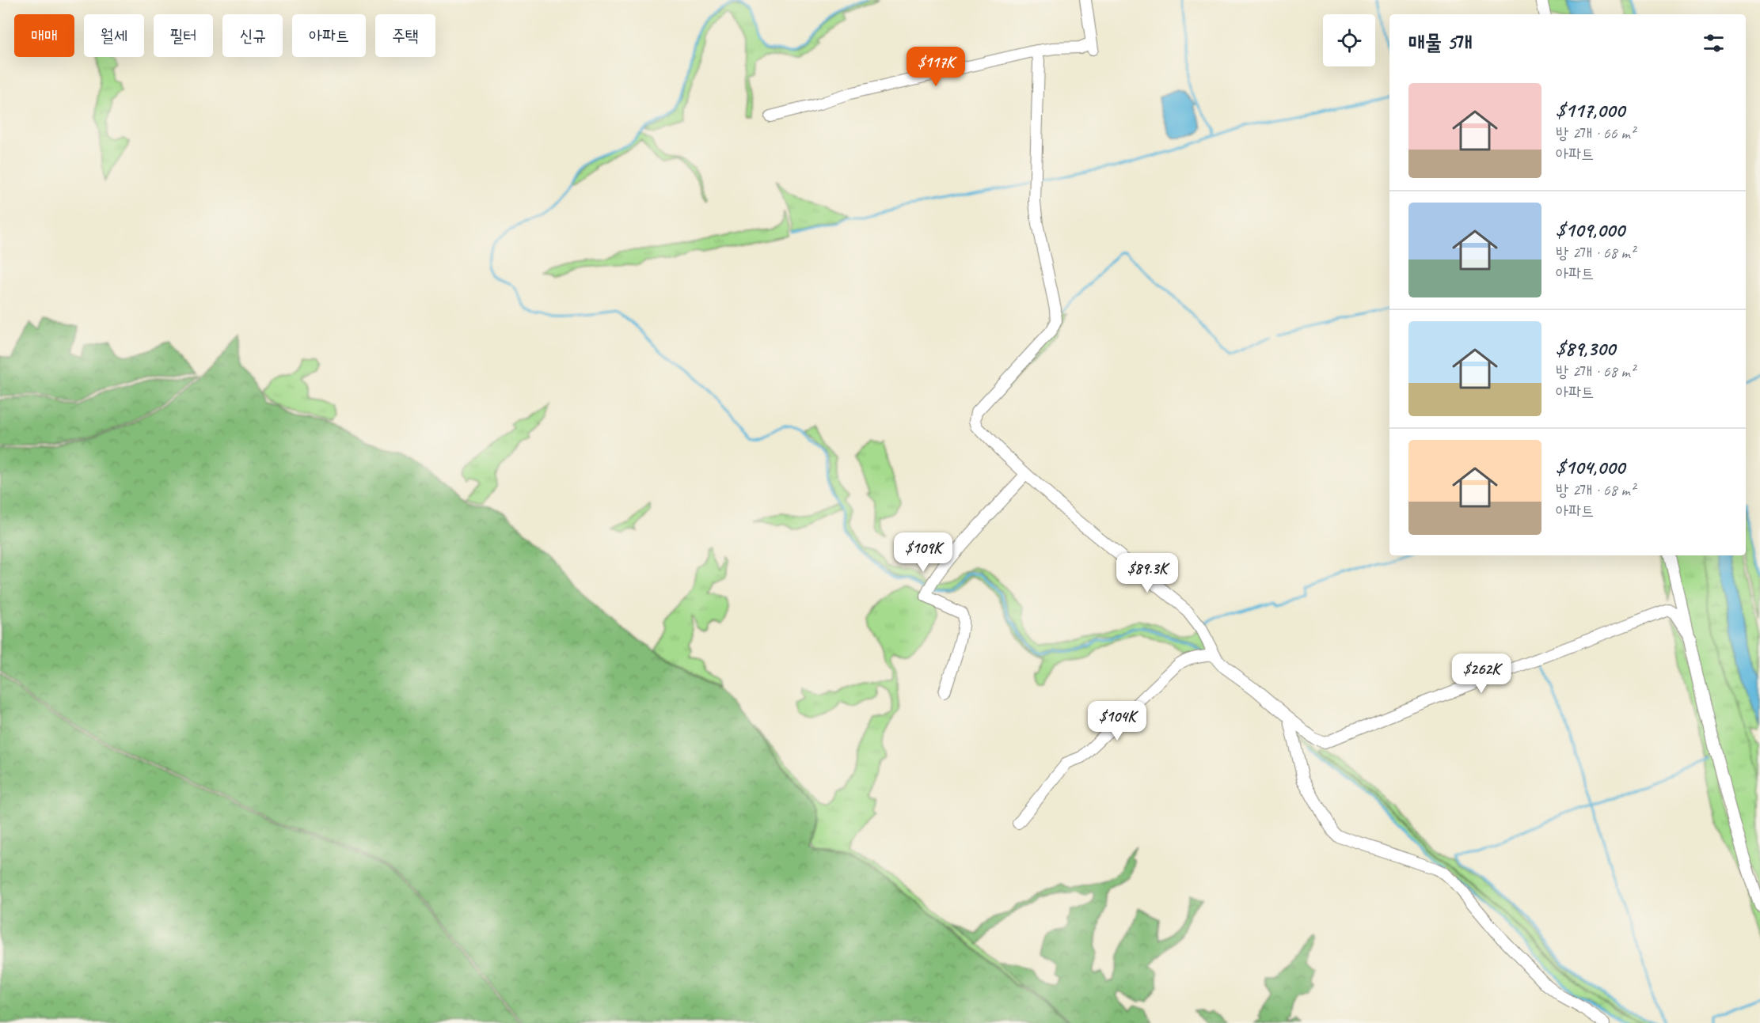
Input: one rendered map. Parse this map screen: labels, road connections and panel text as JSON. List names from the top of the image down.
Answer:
{
  "page": {
    "chip": [
      "매매",
      "월세",
      "필터",
      "신규",
      "아파트",
      "주택"
    ],
    "heading": "매물 5개",
    "price": [
      "$117K",
      "$109K",
      "$89.3K",
      "$262K",
      "$104K"
    ],
    "list": [
      {
        "name": "$117,000",
        "note": "방 2개 · 66 m² · 아파트"
      },
      {
        "name": "$109,000",
        "note": "방 2개 · 68 m² · 아파트"
      },
      {
        "name": "$89,300",
        "note": "방 2개 · 68 m² · 아파트"
      },
      {
        "name": "$104,000",
        "note": "방 2개 · 68 m² · 아파트"
      }
    ]
  }
}
